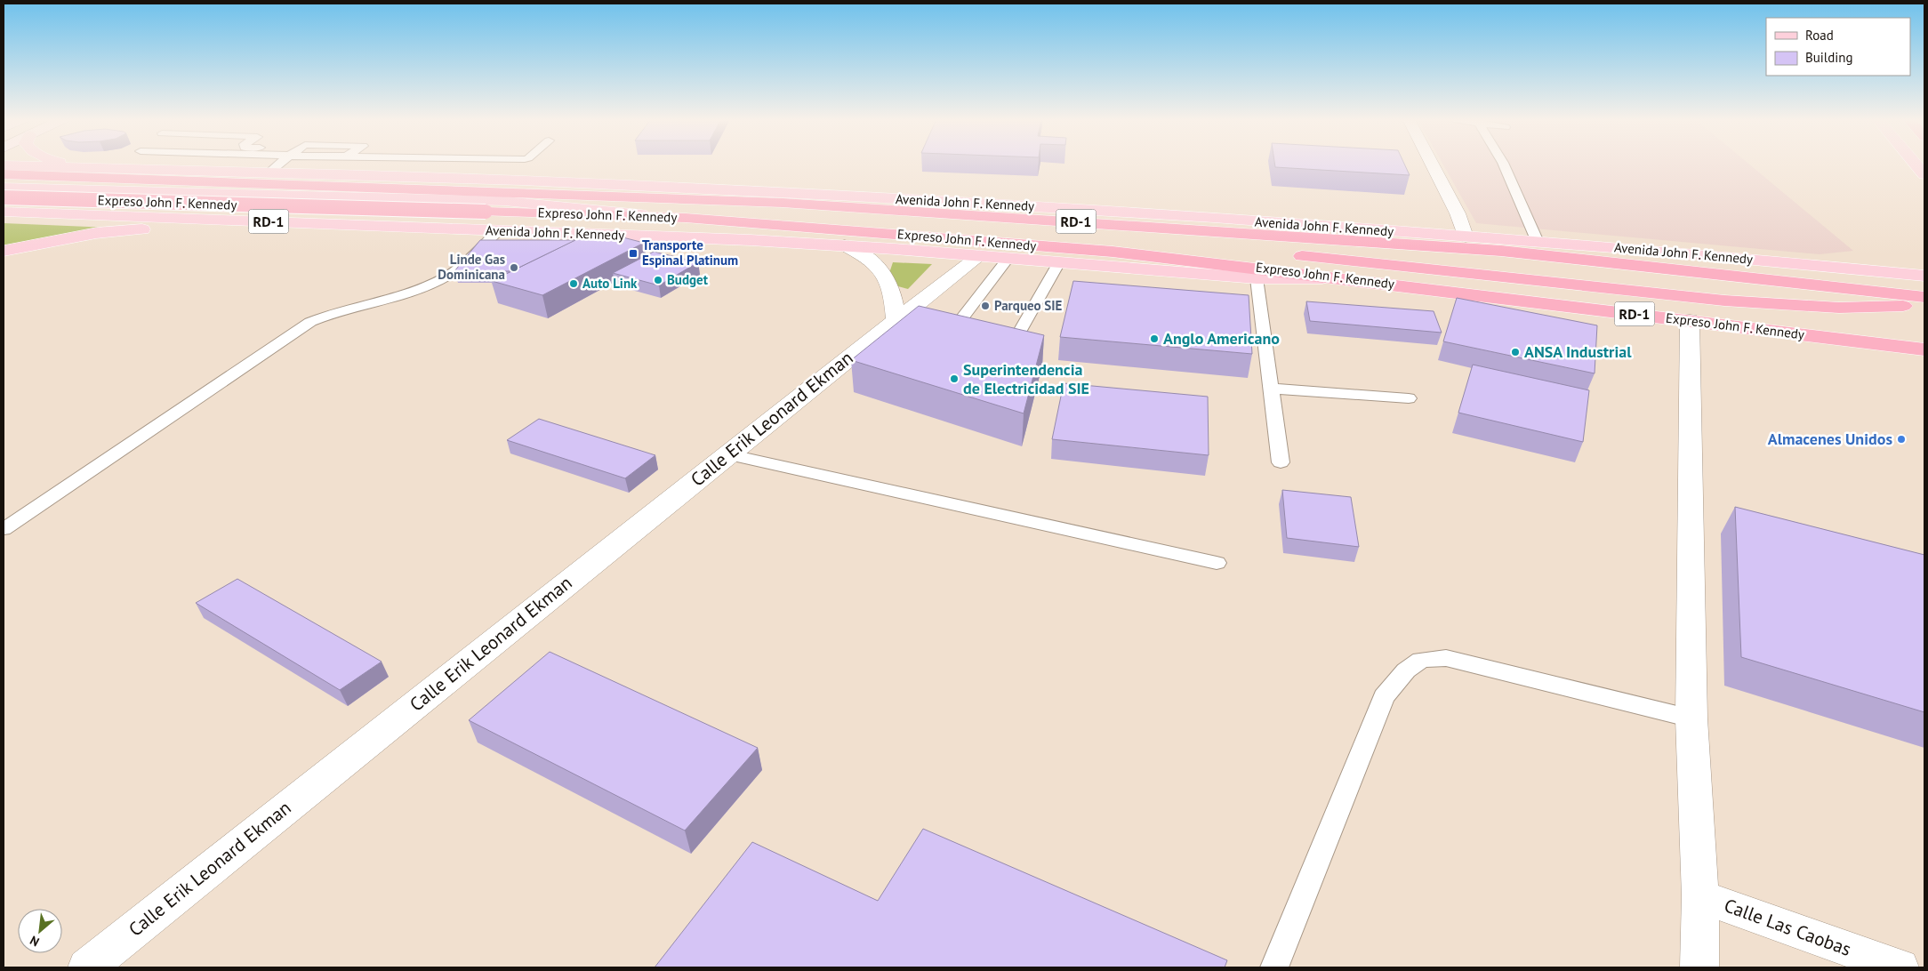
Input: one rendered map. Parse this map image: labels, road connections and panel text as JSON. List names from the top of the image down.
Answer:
{
  "streets": {
    "highway": ["Expreso John F. Kennedy", "RD-1"],
    "main road": ["Avenida John F. Kennedy"],
    "street": ["Calle Erik Leonard Ekman", "Calle Las Caobas"]
  },
  "crossings": [
    ["Expreso John F. Kennedy", "Avenida John F. Kennedy"],
    ["Avenida John F. Kennedy", "Calle Erik Leonard Ekman"]
  ],
  "places": {
    "transit": ["Transporte Espinal Platinum"],
    "other": [
      "Linde Gas Dominicana",
      "Budget",
      "Auto Link",
      "Parqueo SIE",
      "Anglo Americano",
      "ANSA Industrial",
      "Superintendencia de Electricidad SIE",
      "Almacenes Unidos"
    ]
  },
  "legend": ["Road", "Building"],
  "north": "bottom left"
}
